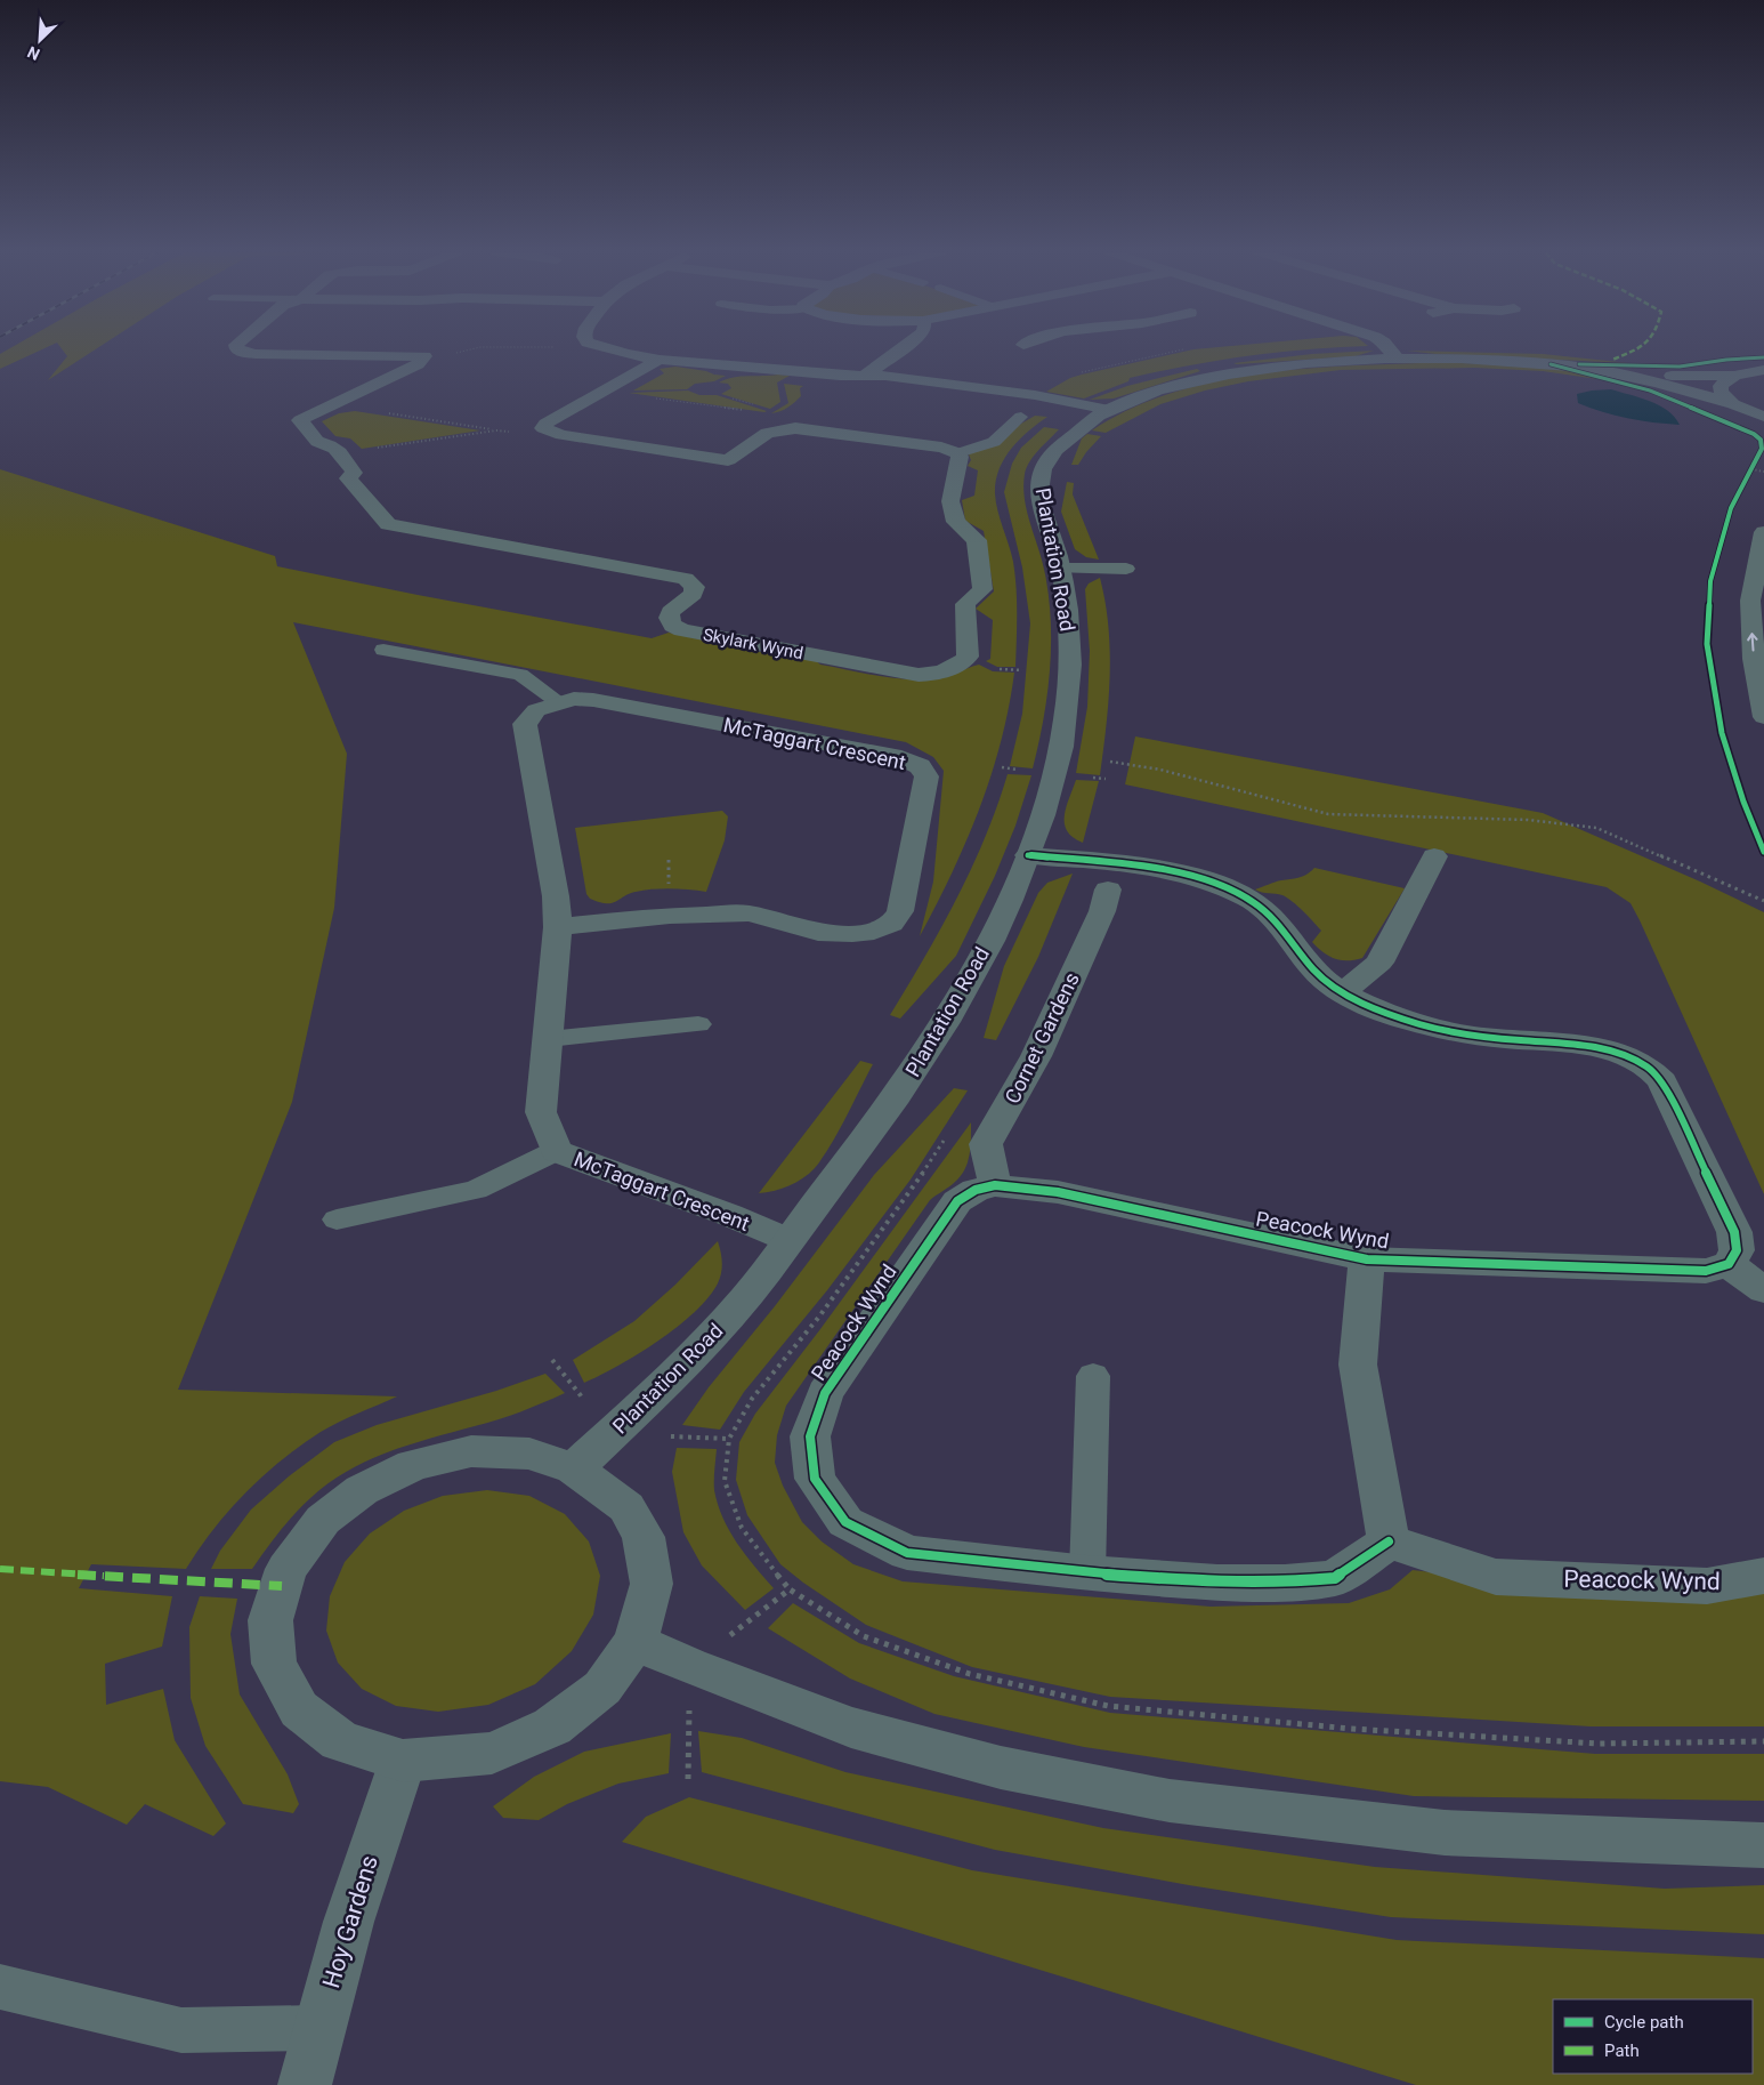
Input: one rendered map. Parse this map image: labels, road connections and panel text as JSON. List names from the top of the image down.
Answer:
{
  "streets": {
    "street": [
      "Plantation Road",
      "Skylark Wynd",
      "McTaggart Crescent",
      "Cornet Gardens",
      "Peacock Wynd",
      "Hoy Gardens"
    ]
  },
  "crossings": [
    ["Plantation Road", "McTaggart Crescent"],
    ["Cornet Gardens", "Peacock Wynd"]
  ],
  "legend": ["Cycle path", "Path"],
  "north": "bottom left"
}
